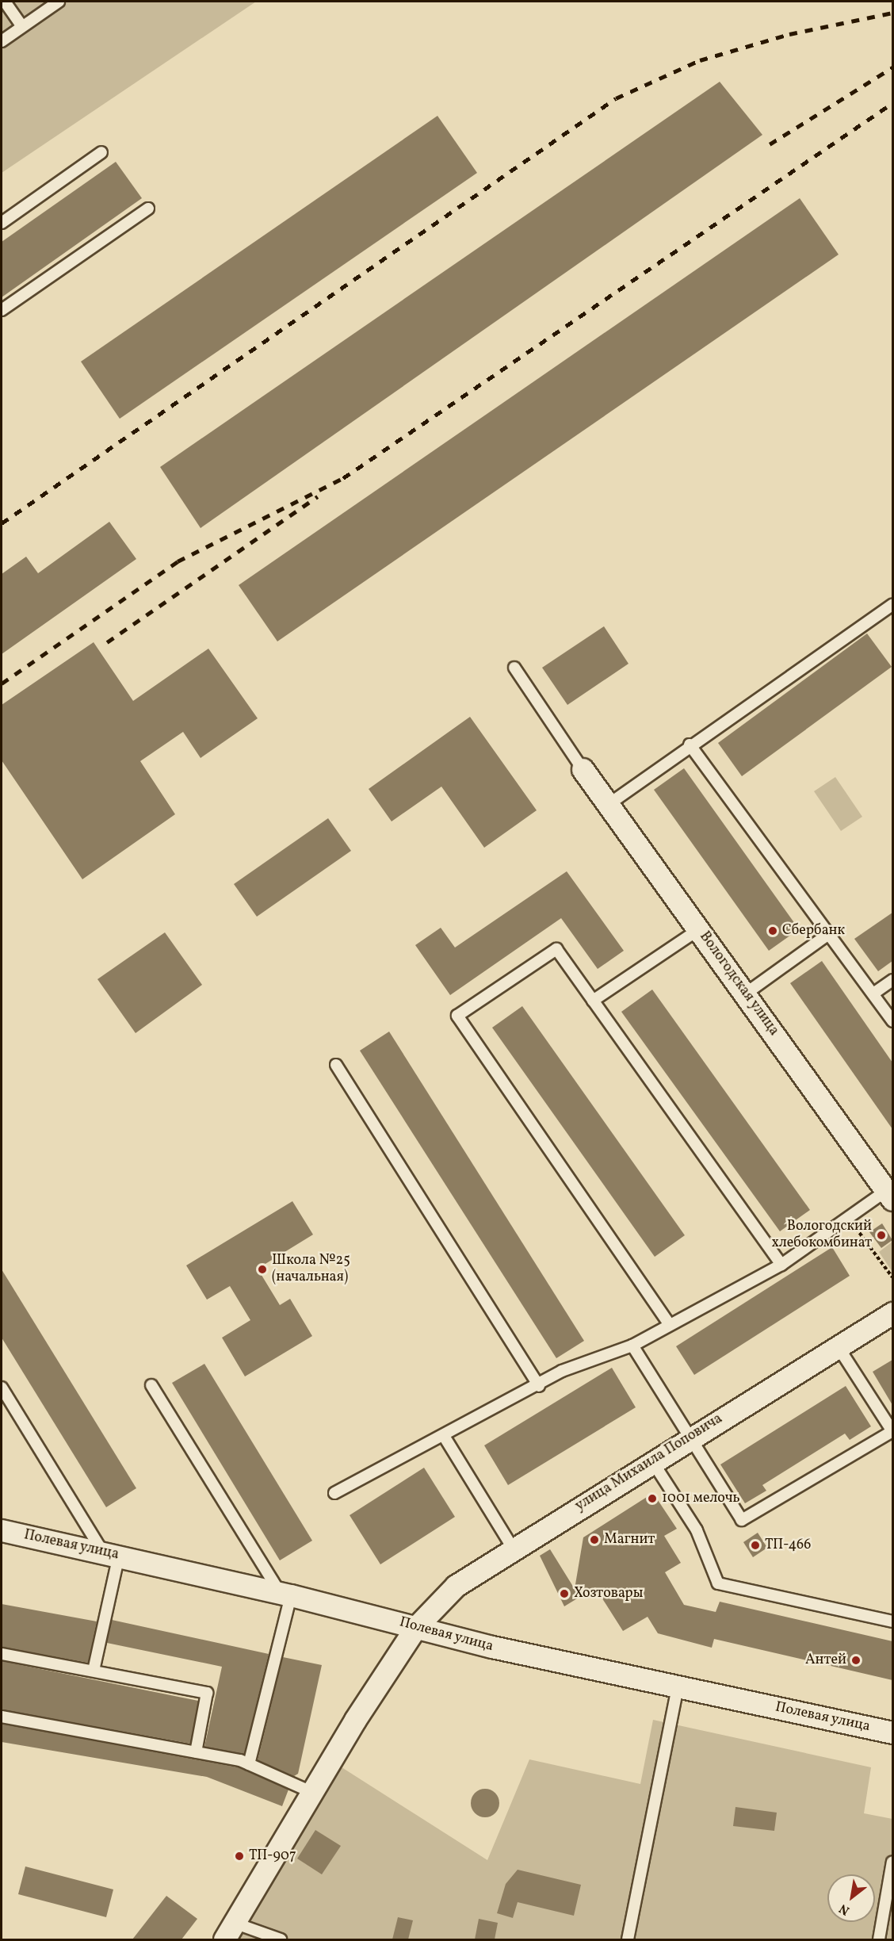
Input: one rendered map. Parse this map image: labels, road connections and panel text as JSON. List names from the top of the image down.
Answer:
{
  "streets": {
    "street": ["Вологодская улица", "улица Михаила Поповича", "Полевая улица"]
  },
  "crossings": [
    ["улица Михаила Поповича", "Полевая улица"]
  ],
  "places": [
    "Сбербанк",
    "Вологодский хлебокомбинат",
    "Школа №25 (начальная)",
    "1001 мелочь",
    "Магнит",
    "ТП-466",
    "Хозтовары",
    "Антей",
    "ТП-907"
  ],
  "north": "bottom left"
}
